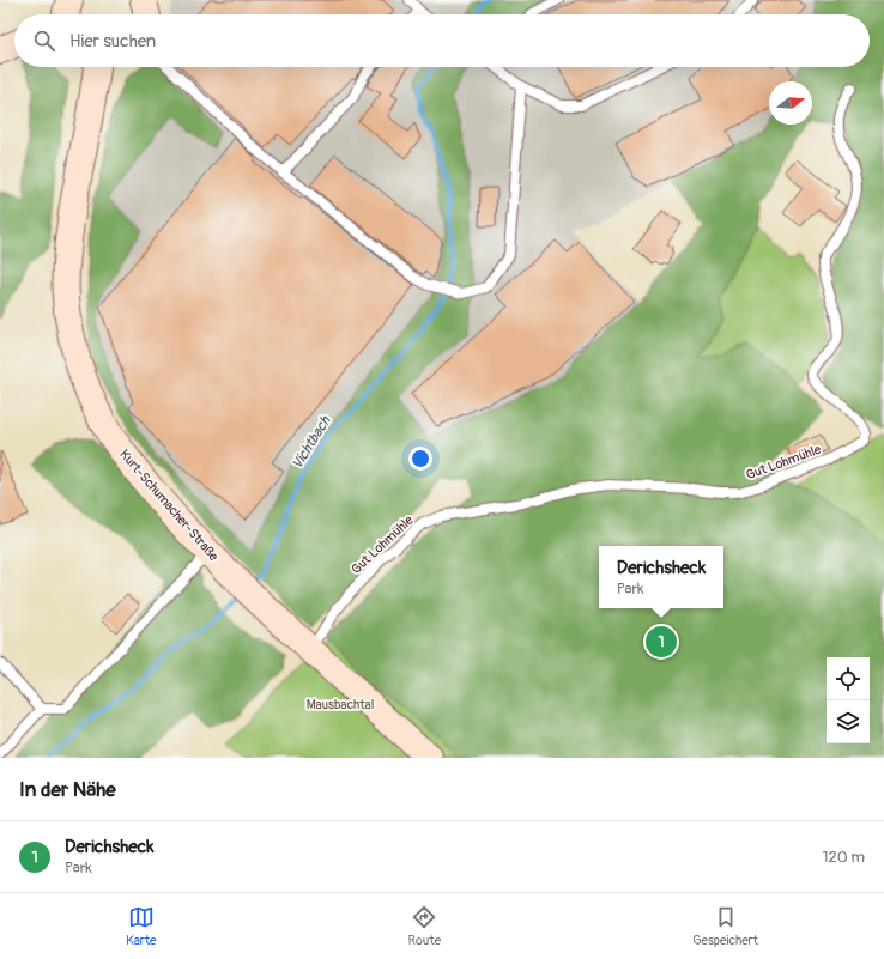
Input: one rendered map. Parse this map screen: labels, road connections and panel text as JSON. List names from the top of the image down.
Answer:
{
  "streets": {
    "main road": ["Kurt-Schumacher-Straße"],
    "lane": ["Gut Lohmühle"]
  },
  "crossings": [
    ["Gut Lohmühle", "Kurt-Schumacher-Straße"]
  ],
  "water": ["Vichtbach"],
  "parks": ["Mausbachtal"],
  "north": "right",
  "page": {
    "search": "Hier suchen",
    "popup": ["Derichsheck", "Park"],
    "pins": "1",
    "heading": "In der Nähe",
    "list": [
      {
        "mark": "1",
        "name": "Derichsheck",
        "note": "Park",
        "value": "120 m"
      }
    ],
    "nav": ["Karte", "Route", "Gespeichert"]
  }
}
